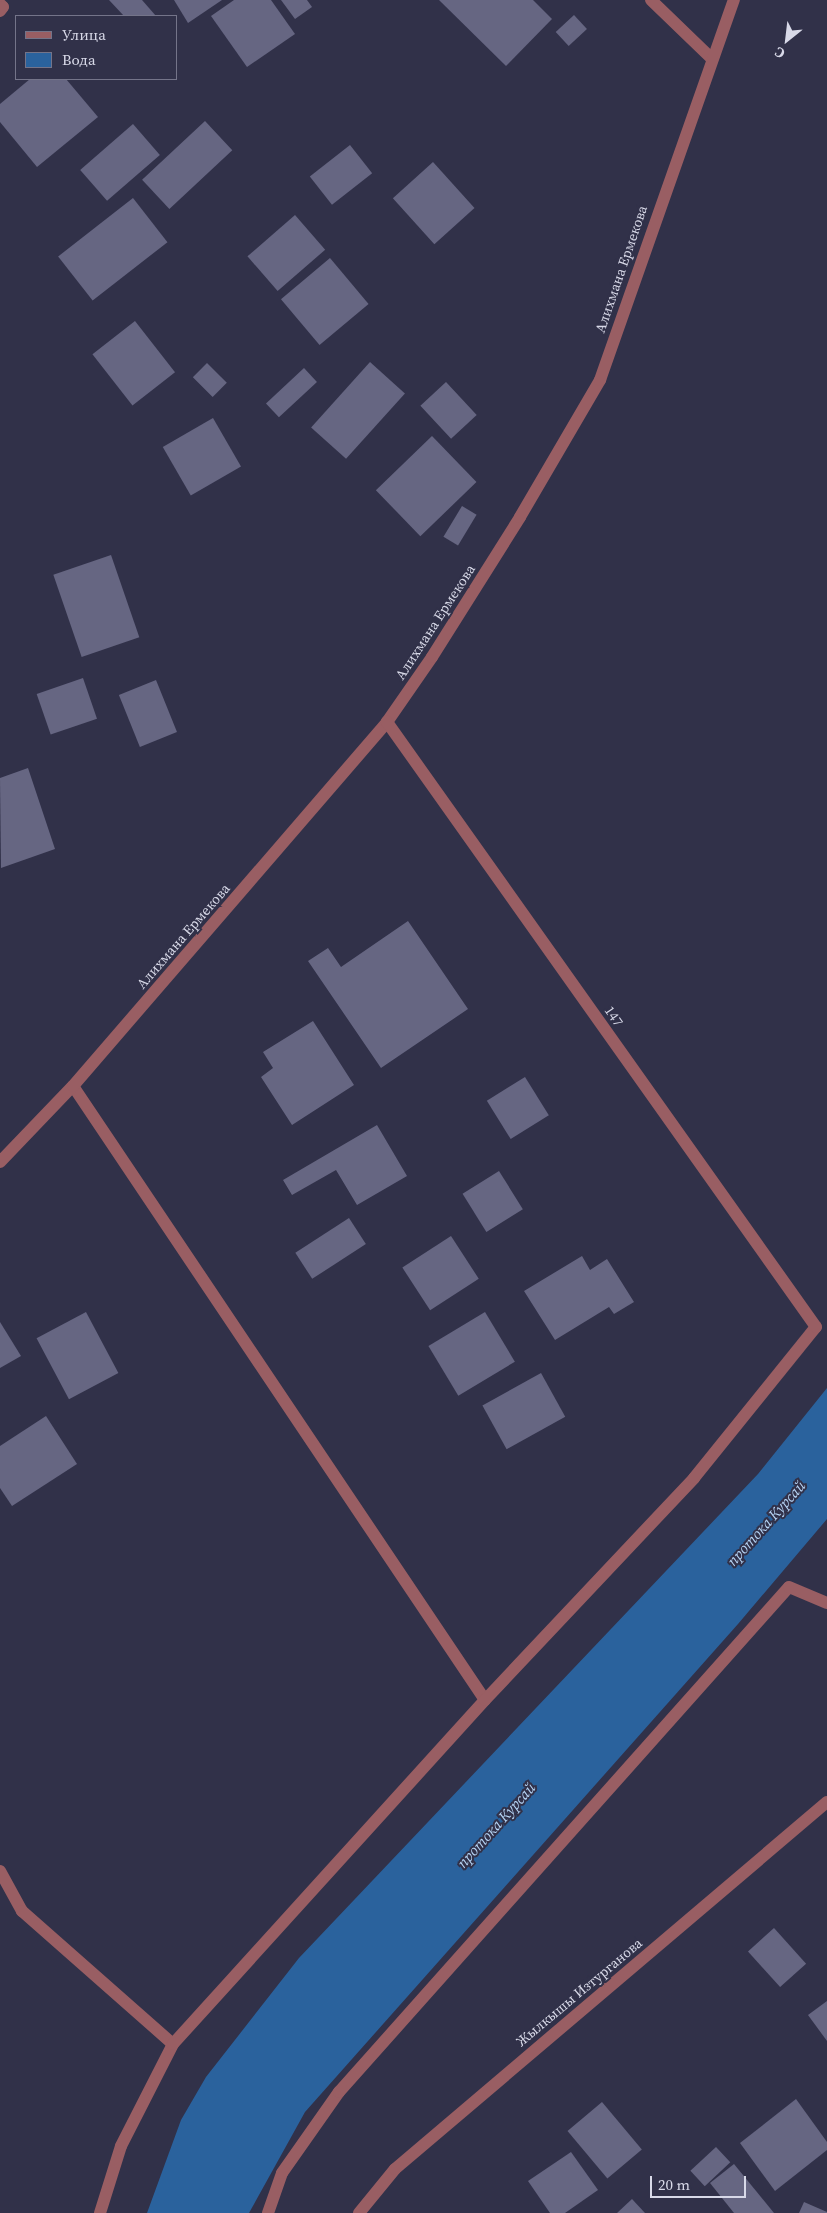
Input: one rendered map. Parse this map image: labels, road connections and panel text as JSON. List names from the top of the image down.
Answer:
{
  "streets": {
    "street": ["Алихмана Ермекова", "147", "Жылкышы Изтурганова"]
  },
  "crossings": [
    ["Алихмана Ермекова", "147"]
  ],
  "water": ["протока Курсай"],
  "legend": ["Улица", "Вода"],
  "scale_bar": "20 m",
  "north": "bottom left"
}
